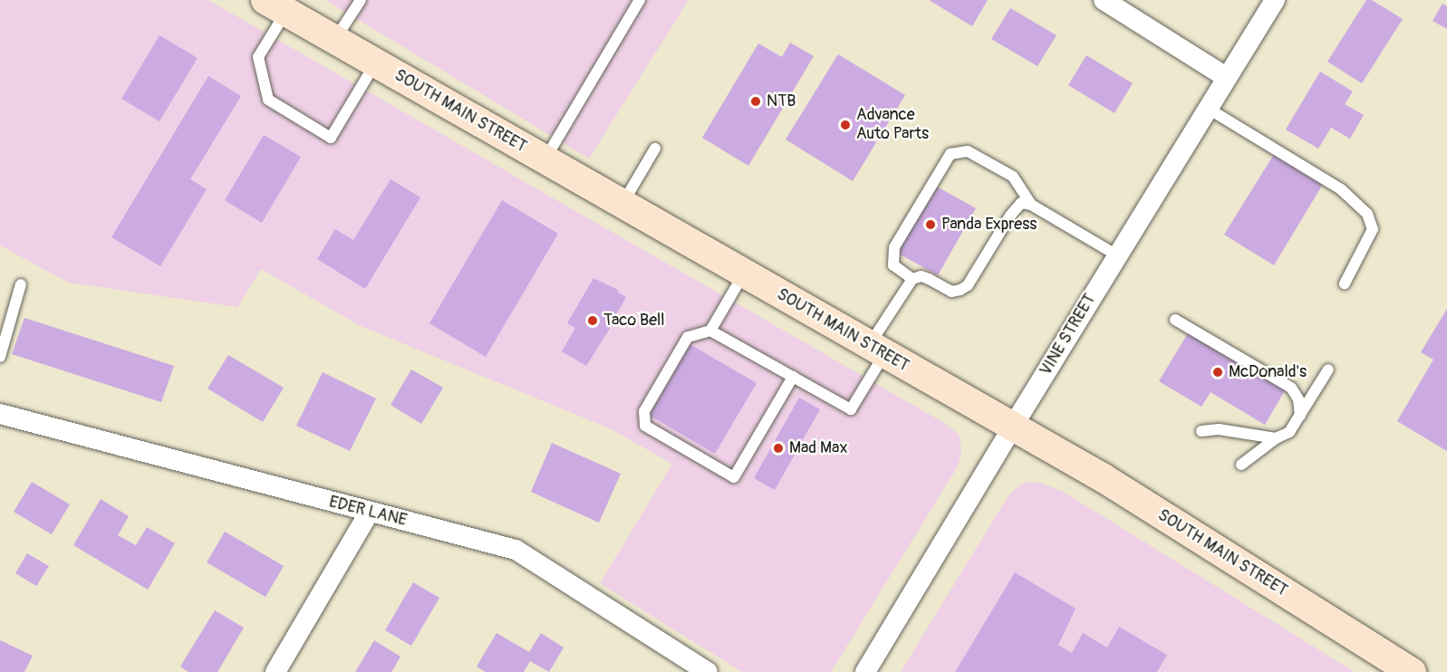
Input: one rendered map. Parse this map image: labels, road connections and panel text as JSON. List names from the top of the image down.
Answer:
{
  "streets": {
    "main road": ["SOUTH MAIN STREET"],
    "street": ["VINE STREET", "EDER LANE"]
  },
  "crossings": [
    ["SOUTH MAIN STREET", "VINE STREET"]
  ],
  "places": [
    "NTB",
    "Advance Auto Parts",
    "Panda Express",
    "Taco Bell",
    "McDonald's",
    "Mad Max"
  ]
}
